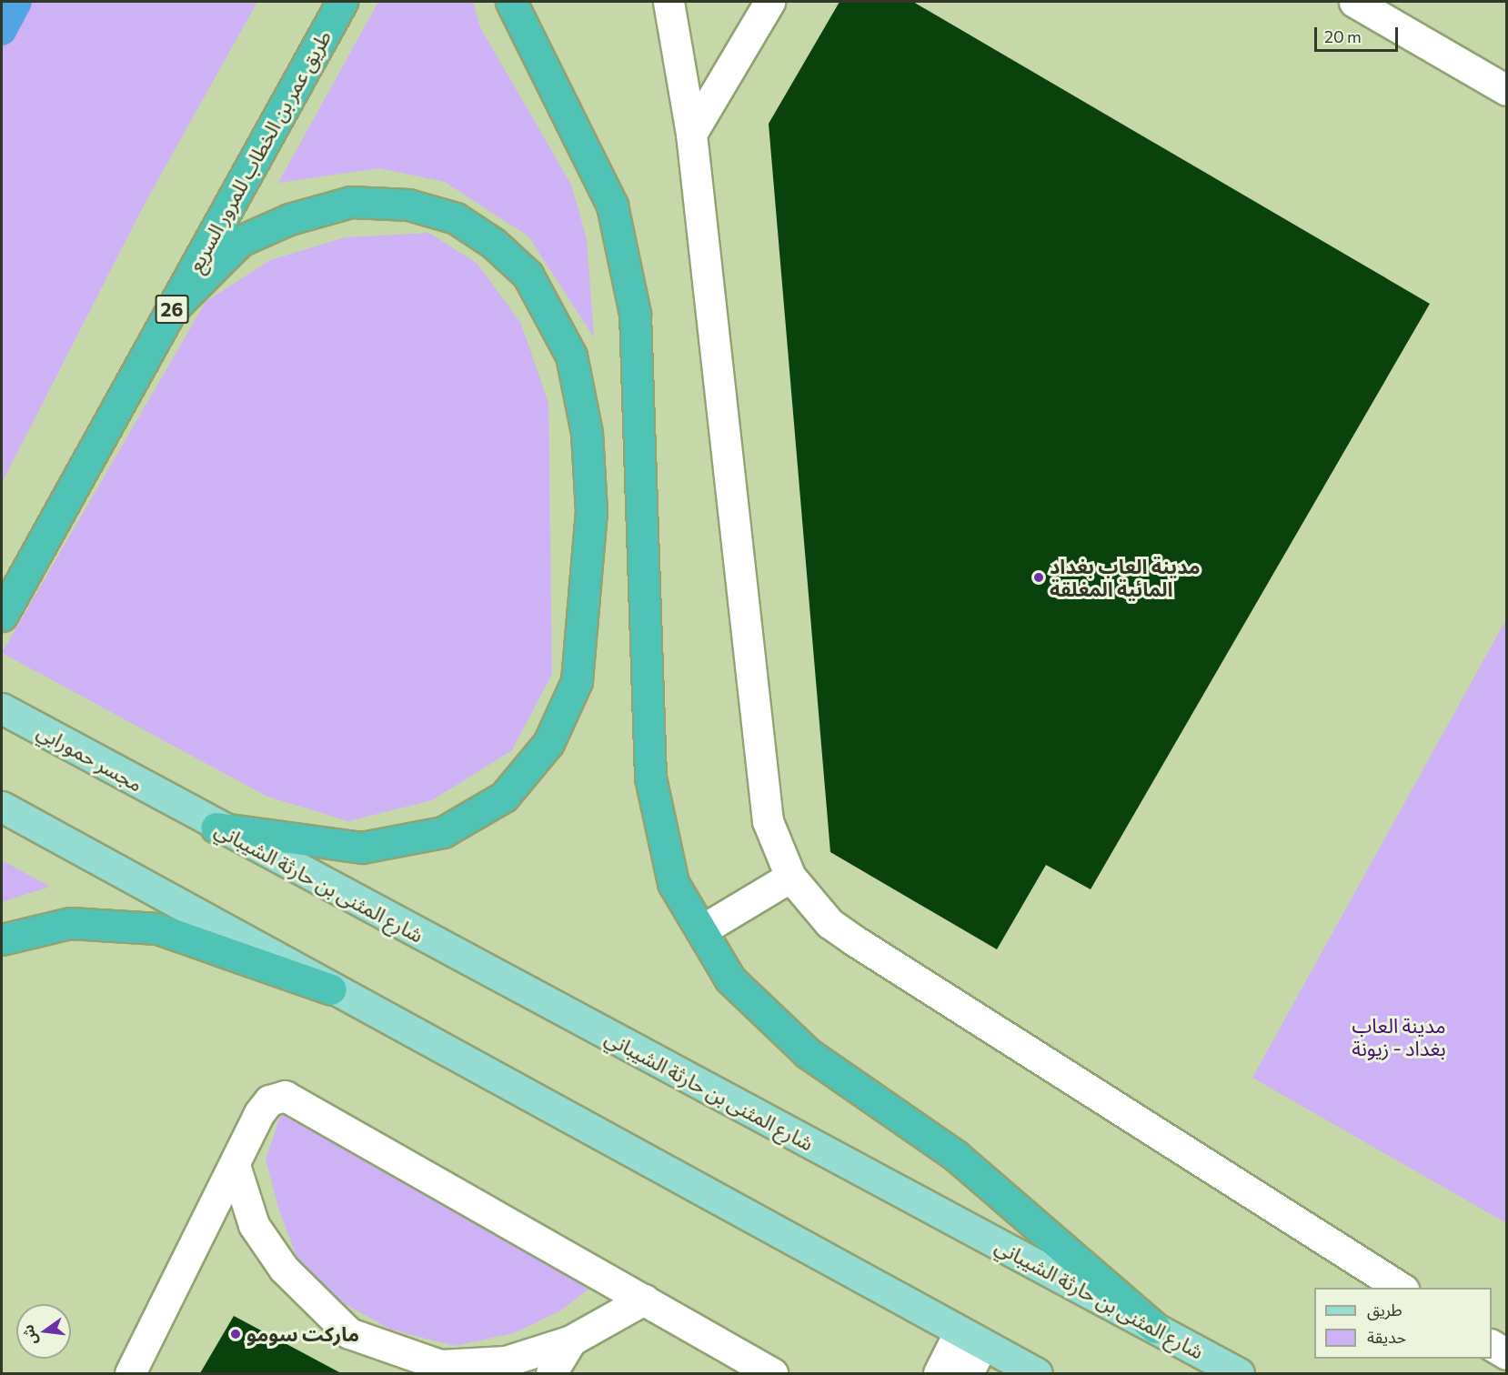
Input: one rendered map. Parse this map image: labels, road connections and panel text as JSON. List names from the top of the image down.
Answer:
{
  "streets": {
    "highway": ["طريق عمر بن الخطاب للمرور السريع", "26"],
    "main road": ["مجسر حمورابي", "شارع المثنى بن حارثة الشيباني"]
  },
  "crossings": [
    ["مجسر حمورابي", "شارع المثنى بن حارثة الشيباني"]
  ],
  "parks": ["مدينة العاب بغداد - زيونة"],
  "places": ["مدينة العاب بغداد المائية المغلقة", "ماركت سومو"],
  "legend": ["طريق", "حديقة"],
  "scale_bar": "20 m",
  "north": "left"
}
